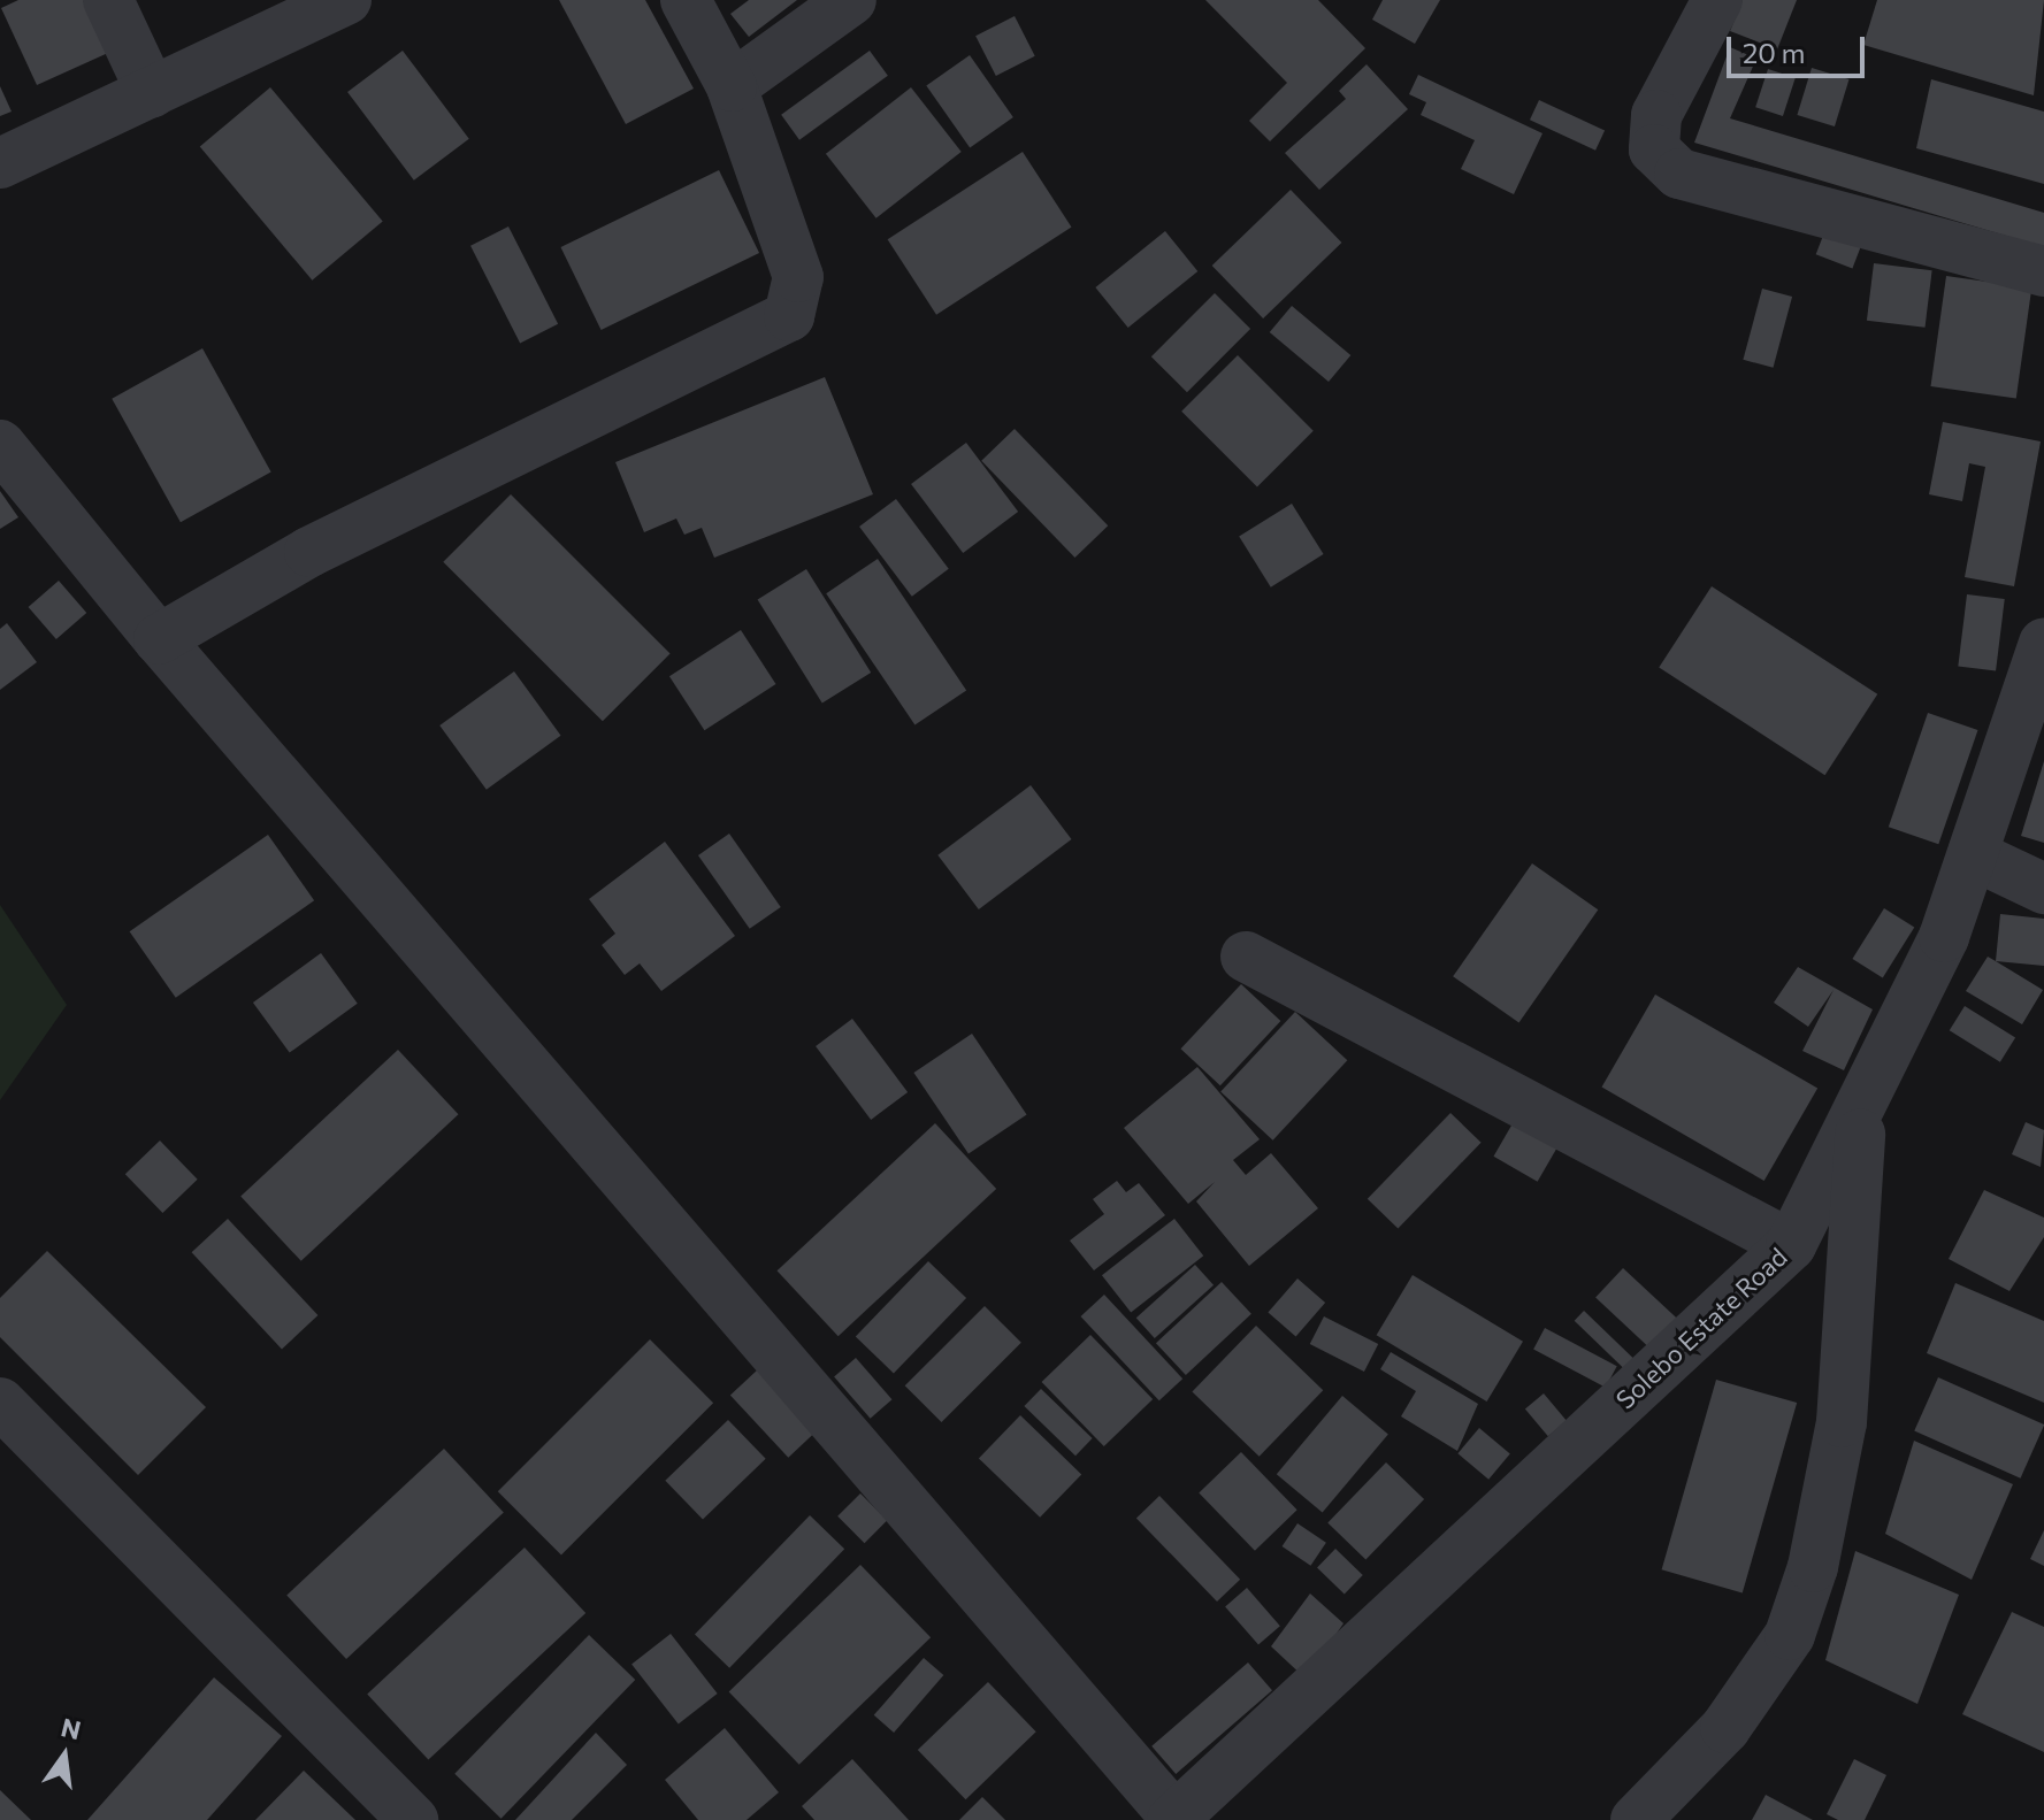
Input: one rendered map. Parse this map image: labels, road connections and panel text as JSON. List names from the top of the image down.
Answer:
{
  "streets": {
    "street": ["Solebo Estate Road"]
  },
  "scale_bar": "20 m",
  "north": "top"
}
